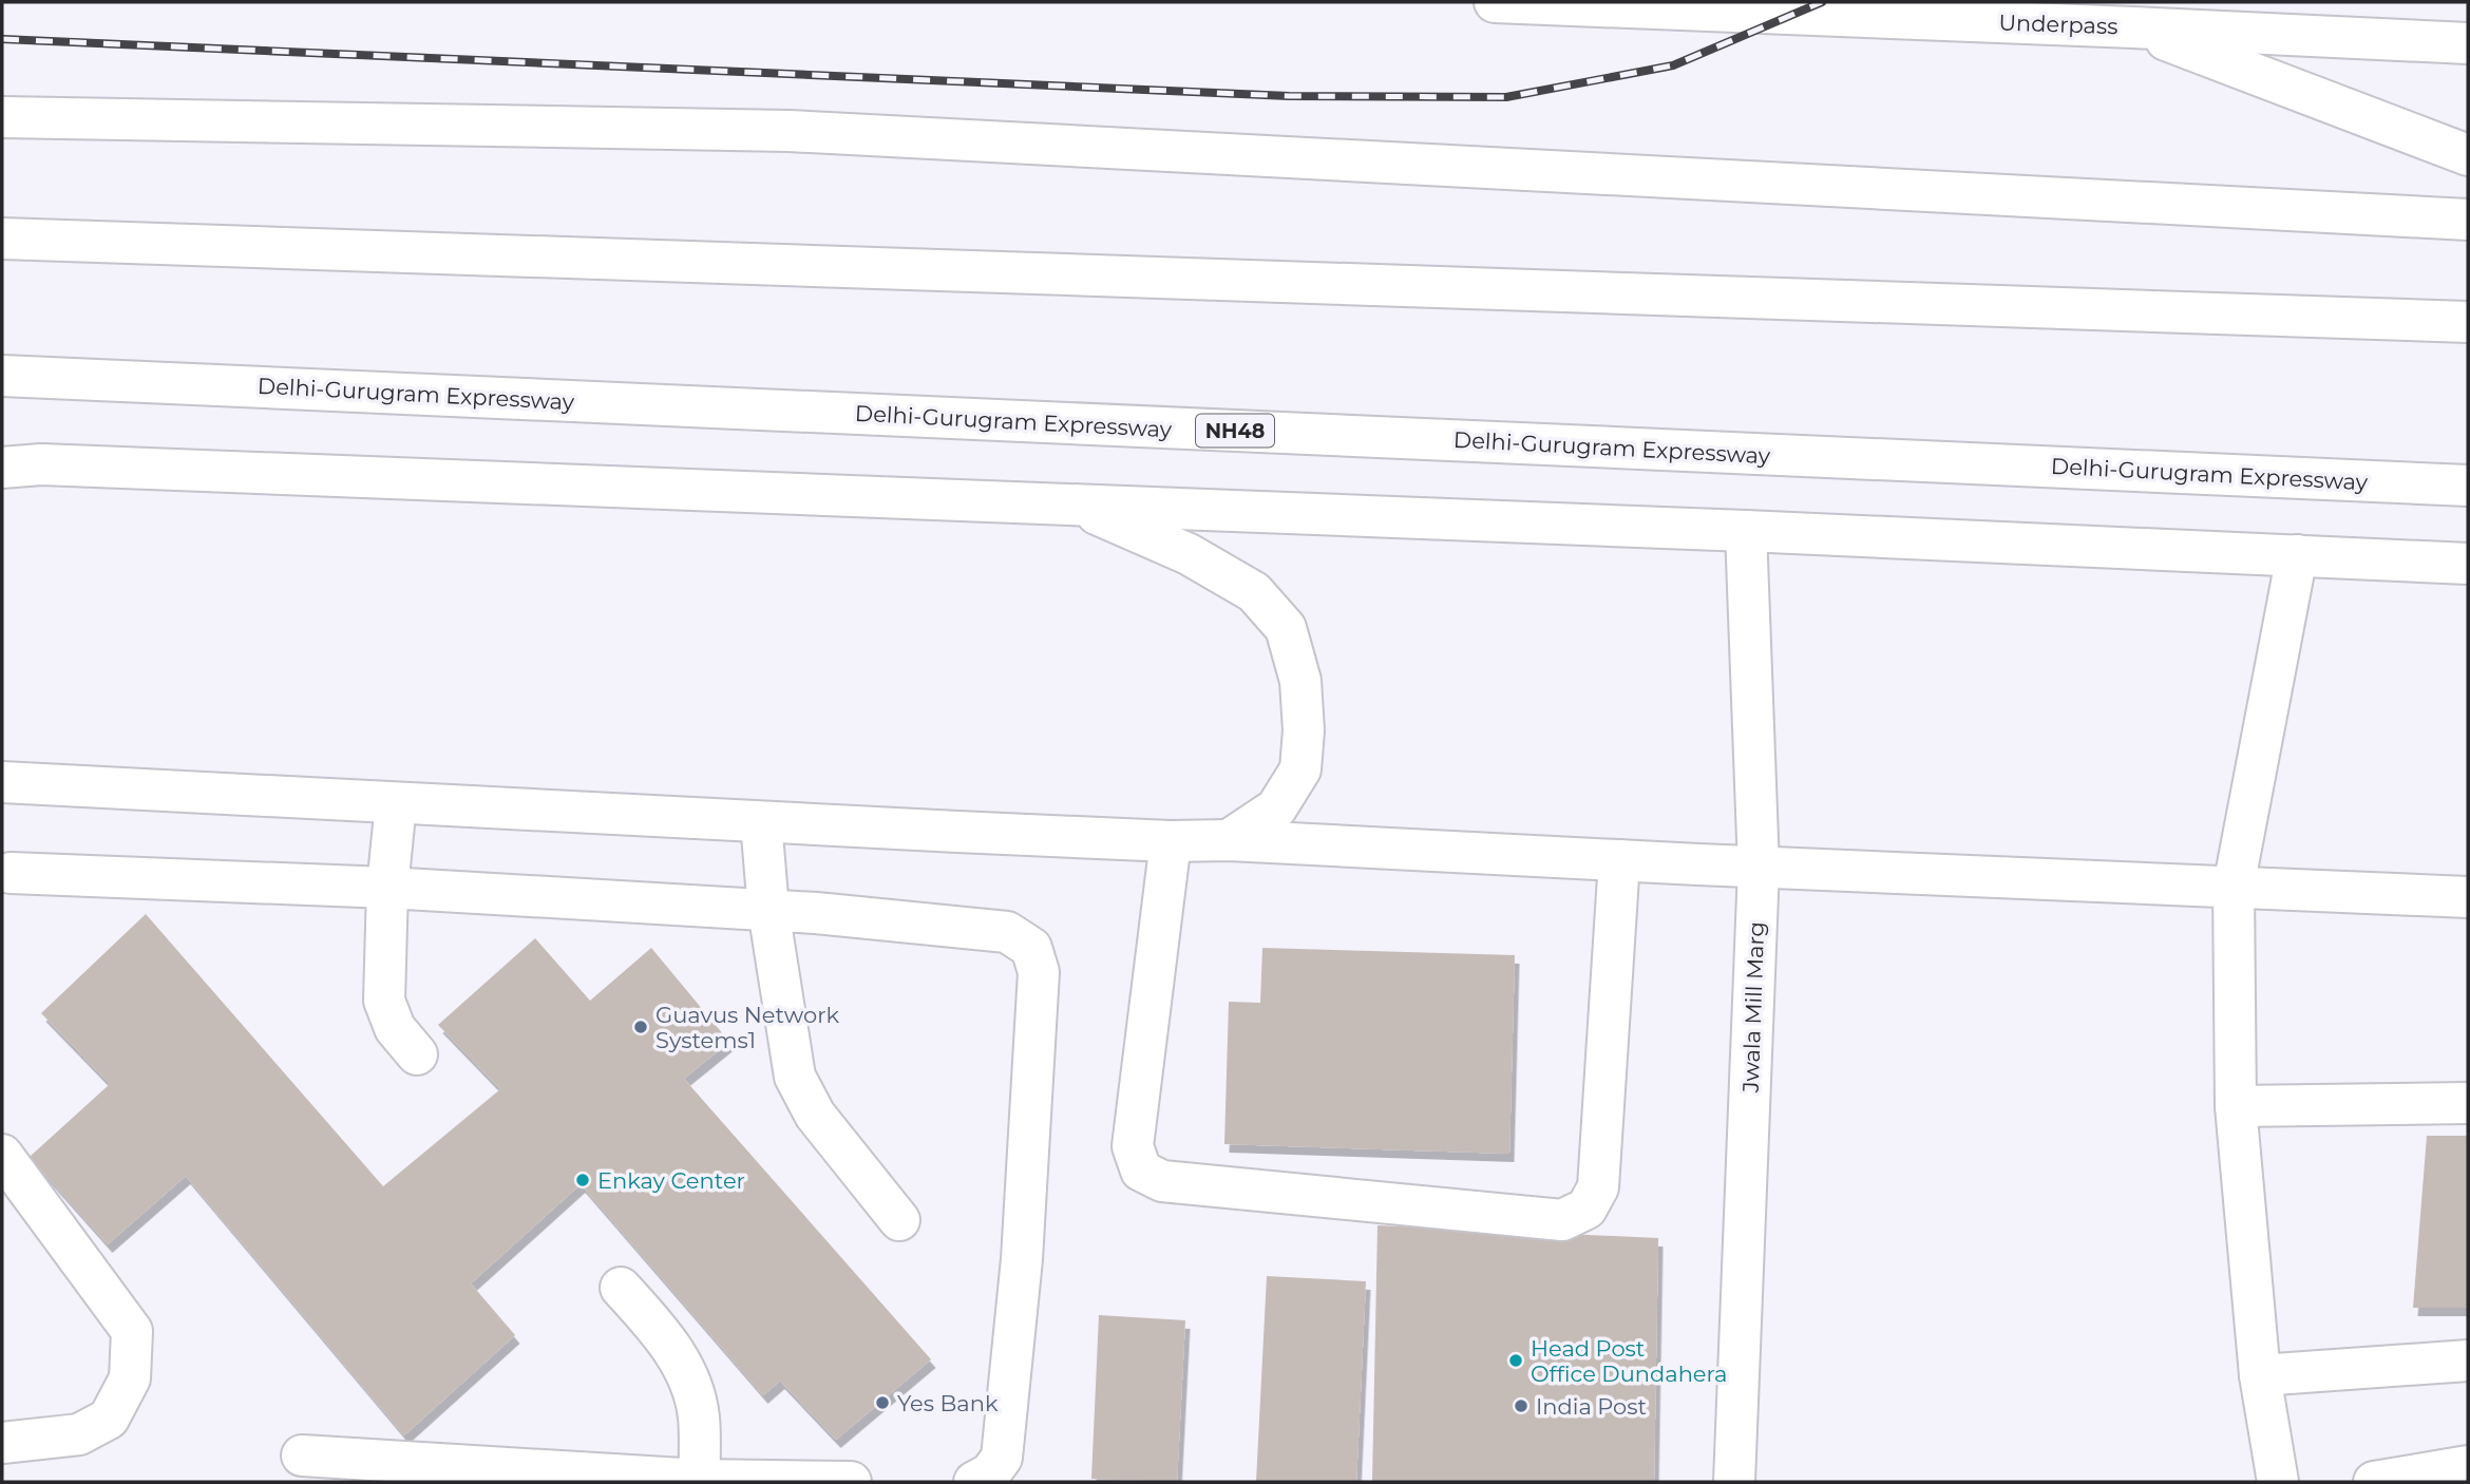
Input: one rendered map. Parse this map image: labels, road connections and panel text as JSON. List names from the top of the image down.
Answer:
{
  "streets": {
    "main road": [
      "Underpass",
      "Delhi-Gurugram Expressway",
      "NH48",
      "Jwala Mill Marg"
    ]
  },
  "places": [
    "Guavus Network Systems1",
    "Enkay Center",
    "Head Post Office Dundahera",
    "Yes Bank",
    "India Post"
  ]
}
